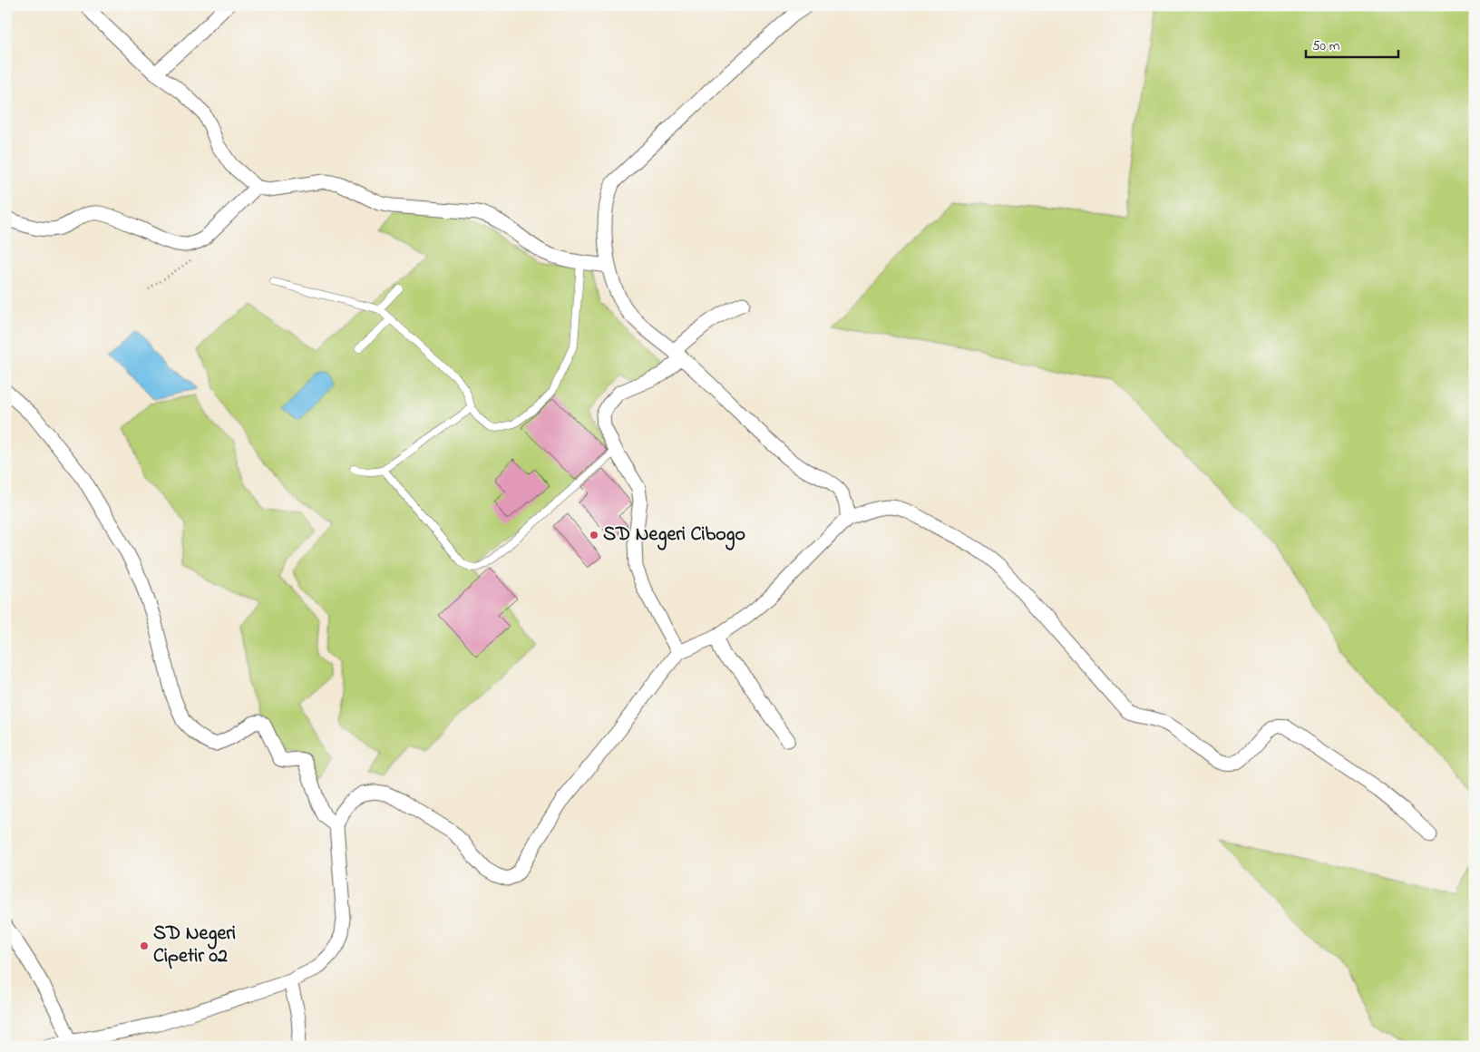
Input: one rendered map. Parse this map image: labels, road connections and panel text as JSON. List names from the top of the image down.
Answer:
{
  "places": ["SD Negeri Cibogo", "SD Negeri Cipetir 02"],
  "scale_bar": "50 m"
}
